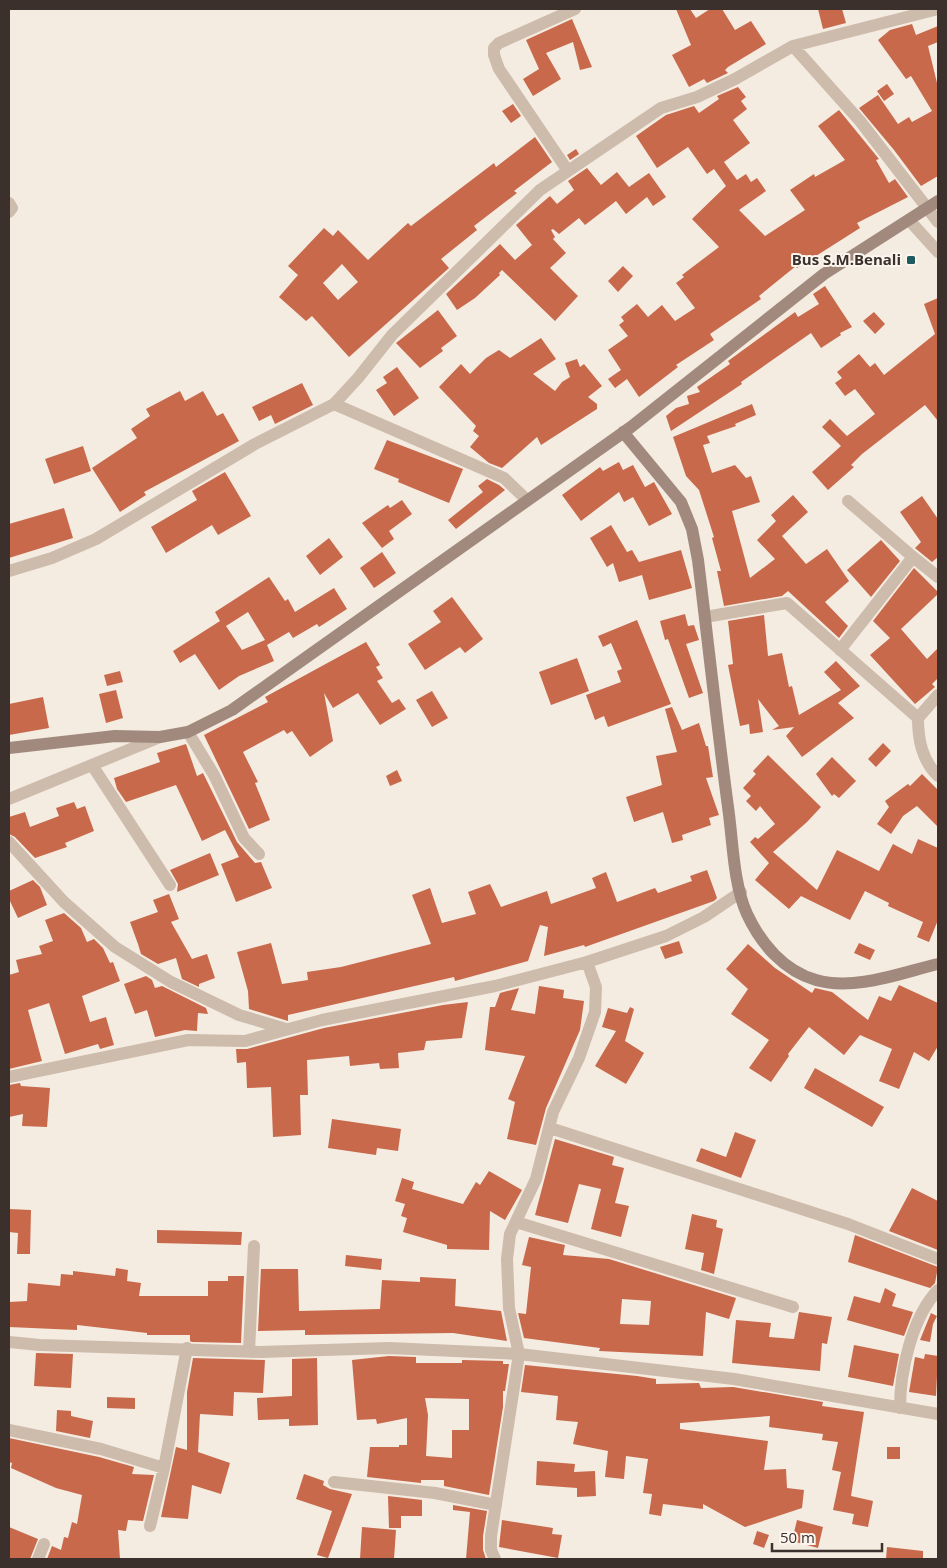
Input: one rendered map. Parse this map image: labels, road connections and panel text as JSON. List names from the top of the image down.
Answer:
{
  "places": {
    "transit": ["Bus S.M.Benali"]
  },
  "scale_bar": "50 m"
}
